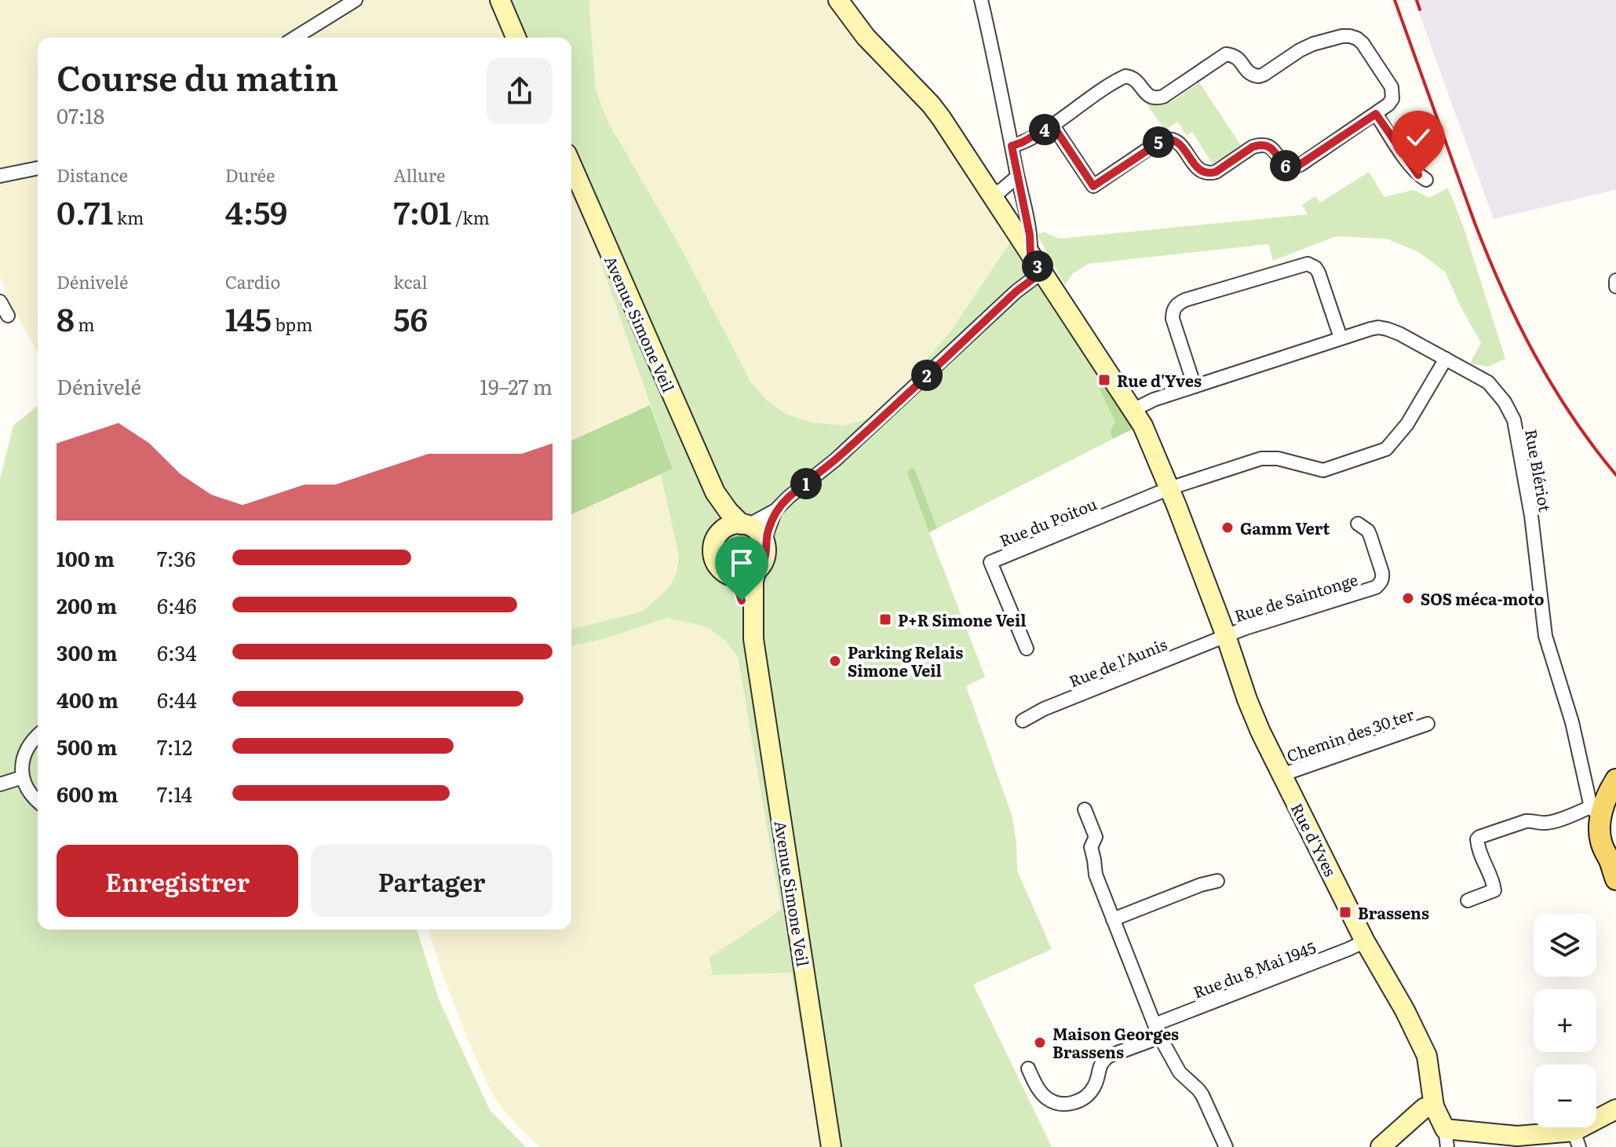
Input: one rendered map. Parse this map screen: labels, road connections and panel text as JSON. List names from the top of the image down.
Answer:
{
  "streets": {
    "street": [
      "Avenue Simone Veil",
      "Rue Blériot",
      "Rue du Poitou",
      "Rue de Saintonge",
      "Rue de l'Aunis",
      "Chemin des 30 ter",
      "Rue d'Yves",
      "Rue du 8 Mai 1945"
    ]
  },
  "crossings": [
    ["Rue Blériot", "Rue d'Yves"],
    ["Rue du Poitou", "Rue d'Yves"],
    ["Rue de Saintonge", "Rue de l'Aunis"],
    ["Rue de Saintonge", "Rue d'Yves"],
    ["Rue de l'Aunis", "Rue d'Yves"],
    ["Chemin des 30 ter", "Rue d'Yves"],
    ["Rue d'Yves", "Rue du 8 Mai 1945"]
  ],
  "places": {
    "transit": ["Rue d'Yves", "P+R Simone Veil", "Brassens"],
    "other": [
      "Gamm Vert",
      "SOS méca-moto",
      "Parking Relais Simone Veil",
      "Maison Georges Brassens"
    ]
  },
  "page": {
    "heading": ["Course du matin", "07:18"],
    "pins": [
      "4",
      "5",
      "6",
      "3",
      "2",
      "1"
    ],
    "stats": [
      ["Distance", "0.71 km"],
      ["Durée", "4:59"],
      ["Allure", "7:01 /km"],
      ["Dénivelé", "8 m"],
      ["Cardio", "145 bpm"],
      ["kcal", "56"]
    ],
    "chart": ["Dénivelé", "19–27 m"],
    "list": [
      {
        "name": "100 m",
        "note": "7:36"
      },
      {
        "name": "200 m",
        "note": "6:46"
      },
      {
        "name": "300 m",
        "note": "6:34"
      },
      {
        "name": "400 m",
        "note": "6:44"
      },
      {
        "name": "500 m",
        "note": "7:12"
      },
      {
        "name": "600 m",
        "note": "7:14"
      }
    ],
    "buttons": ["Enregistrer", "Partager"],
    "map_buttons": ["+", "−"]
  }
}
